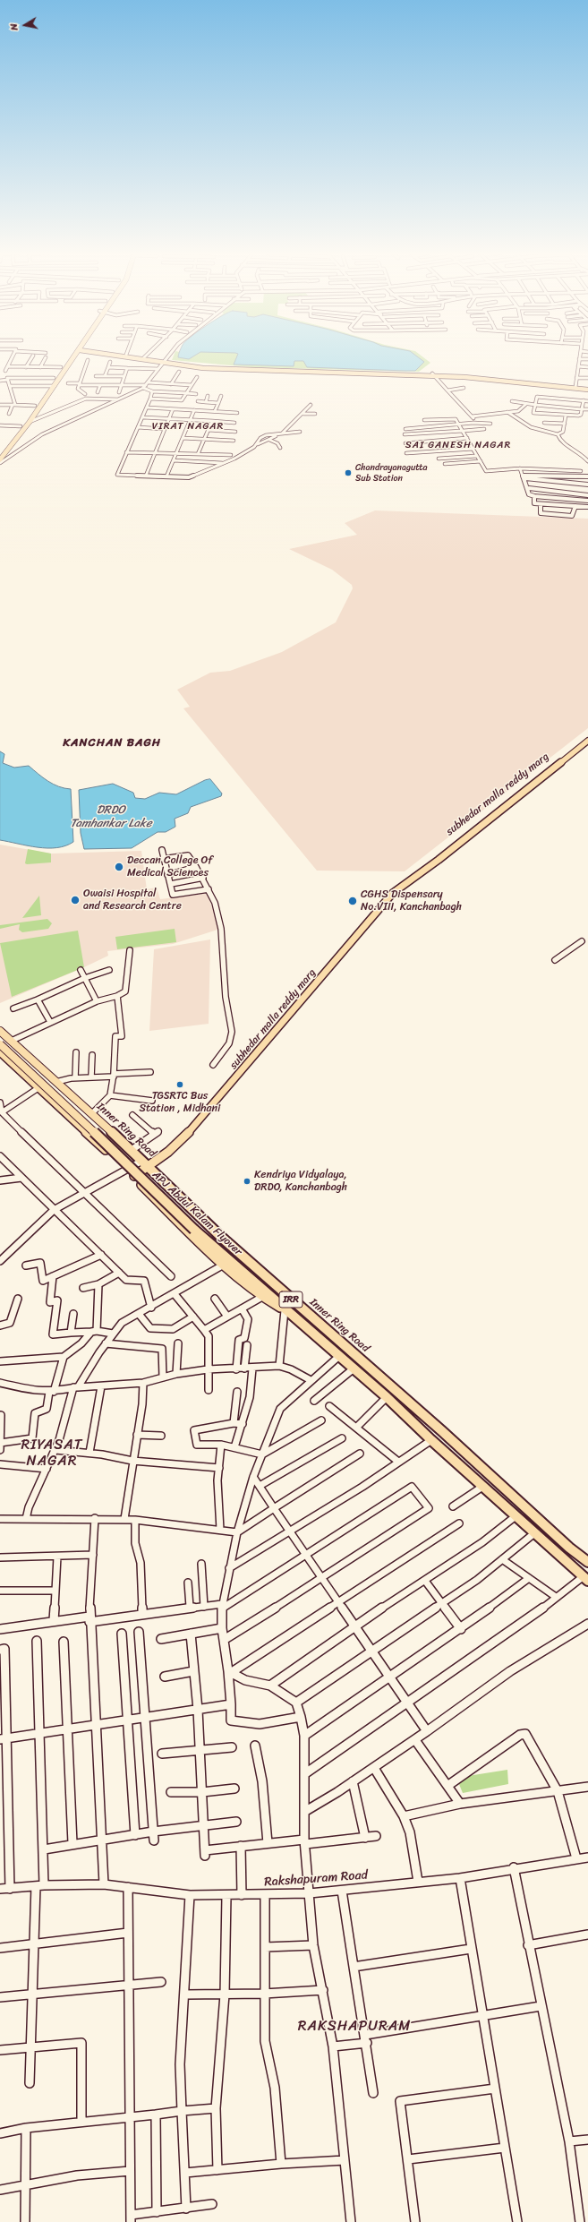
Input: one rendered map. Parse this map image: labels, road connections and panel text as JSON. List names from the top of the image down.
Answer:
{
  "streets": {
    "highway": ["Inner Ring Road", "APJ Abdul Kalam Flyover", "IRR"],
    "main road": ["subhedar malla reddy marg"],
    "street": ["Rakshapuram Road"]
  },
  "crossings": [
    ["subhedar malla reddy marg", "Inner Ring Road"],
    ["subhedar malla reddy marg", "IRR"],
    ["APJ Abdul Kalam Flyover", "IRR"]
  ],
  "districts": [
    "VIRAT NAGAR",
    "SAI GANESH NAGAR",
    "KANCHAN BAGH",
    "RIYASAT NAGAR",
    "RAKSHAPURAM"
  ],
  "water": ["DRDO Tamhankar Lake"],
  "places": [
    "Chandrayanagutta Sub Station",
    "Deccan College Of Medical Sciences",
    "Owaisi Hospital and Research Centre",
    "CGHS Dispensary No.VIII, Kanchanbagh",
    "TGSRTC Bus Station , Midhani",
    "Kendriya Vidyalaya, DRDO, Kanchanbagh"
  ],
  "north": "left"
}
